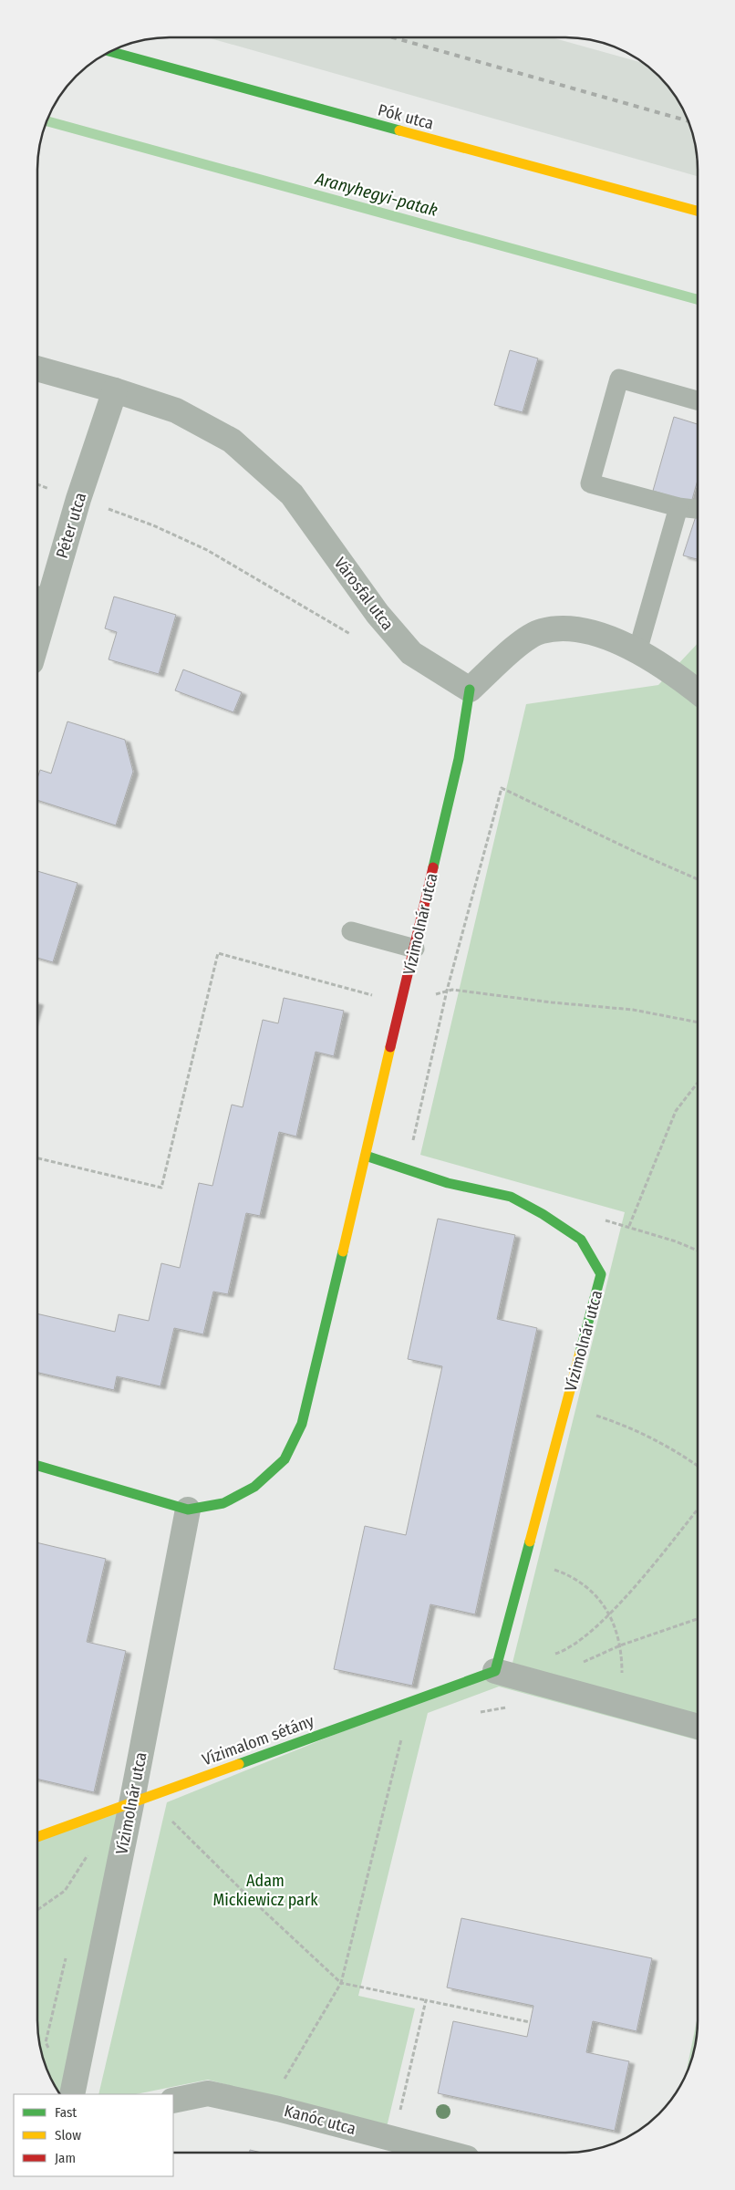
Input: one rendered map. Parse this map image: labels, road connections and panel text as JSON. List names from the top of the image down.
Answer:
{
  "streets": {
    "street": [
      "Pók utca",
      "Péter utca",
      "Városfal utca",
      "Vízimolnár utca",
      "Vízimalom sétány",
      "Kanóc utca"
    ]
  },
  "crossings": [
    ["Péter utca", "Városfal utca"],
    ["Városfal utca", "Vízimolnár utca"],
    ["Vízimolnár utca", "Vízimalom sétány"]
  ],
  "water": ["Aranyhegyi-patak"],
  "parks": ["Adam Mickiewicz park"],
  "legend": ["Fast", "Slow", "Jam"]
}
